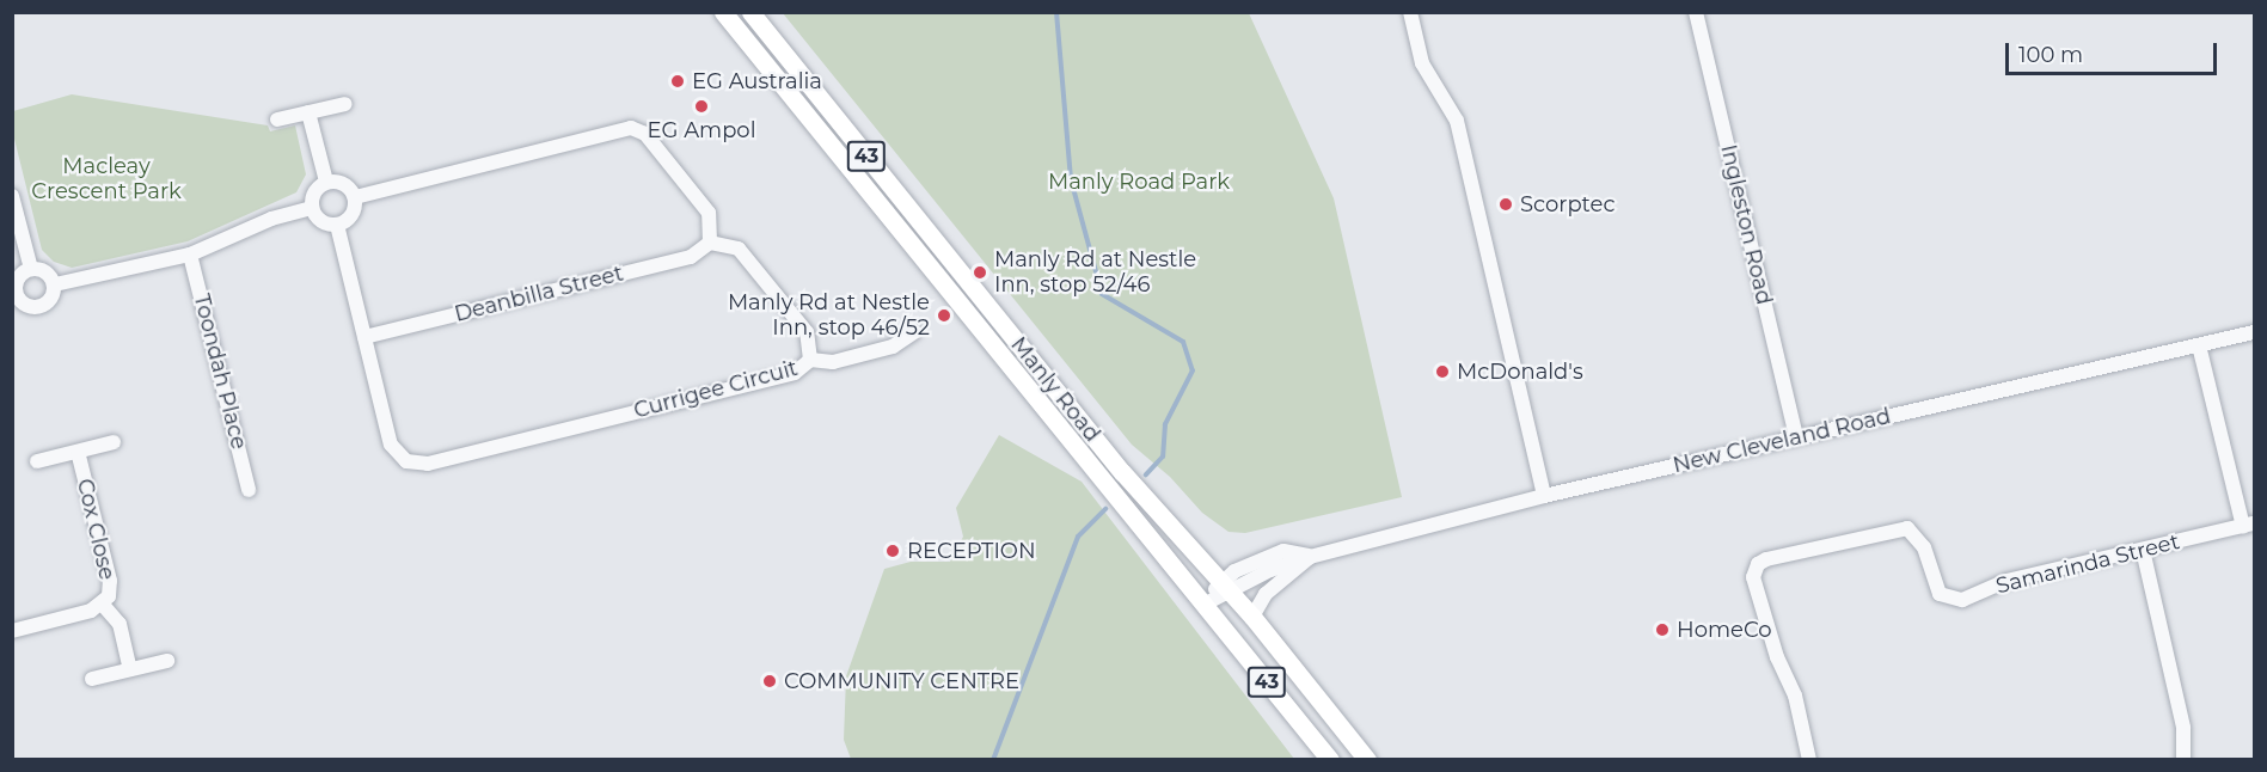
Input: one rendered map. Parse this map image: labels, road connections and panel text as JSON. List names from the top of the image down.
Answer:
{
  "streets": {
    "main road": ["43", "Manly Road"],
    "street": [
      "Ingleston Road",
      "Deanbilla Street",
      "Toondah Place",
      "Currigee Circuit",
      "New Cleveland Road",
      "Cox Close",
      "Samarinda Street"
    ]
  },
  "crossings": [
    ["Ingleston Road", "New Cleveland Road"],
    ["Deanbilla Street", "Currigee Circuit"],
    ["Manly Road", "New Cleveland Road"]
  ],
  "parks": ["Macleay Crescent Park", "Manly Road Park"],
  "places": [
    "EG Australia",
    "EG Ampol",
    "Scorptec",
    "Manly Rd at Nestle Inn, stop 52/46",
    "Manly Rd at Nestle Inn, stop 46/52",
    "McDonald's",
    "RECEPTION",
    "HomeCo",
    "COMMUNITY CENTRE"
  ],
  "scale_bar": "100 m"
}
